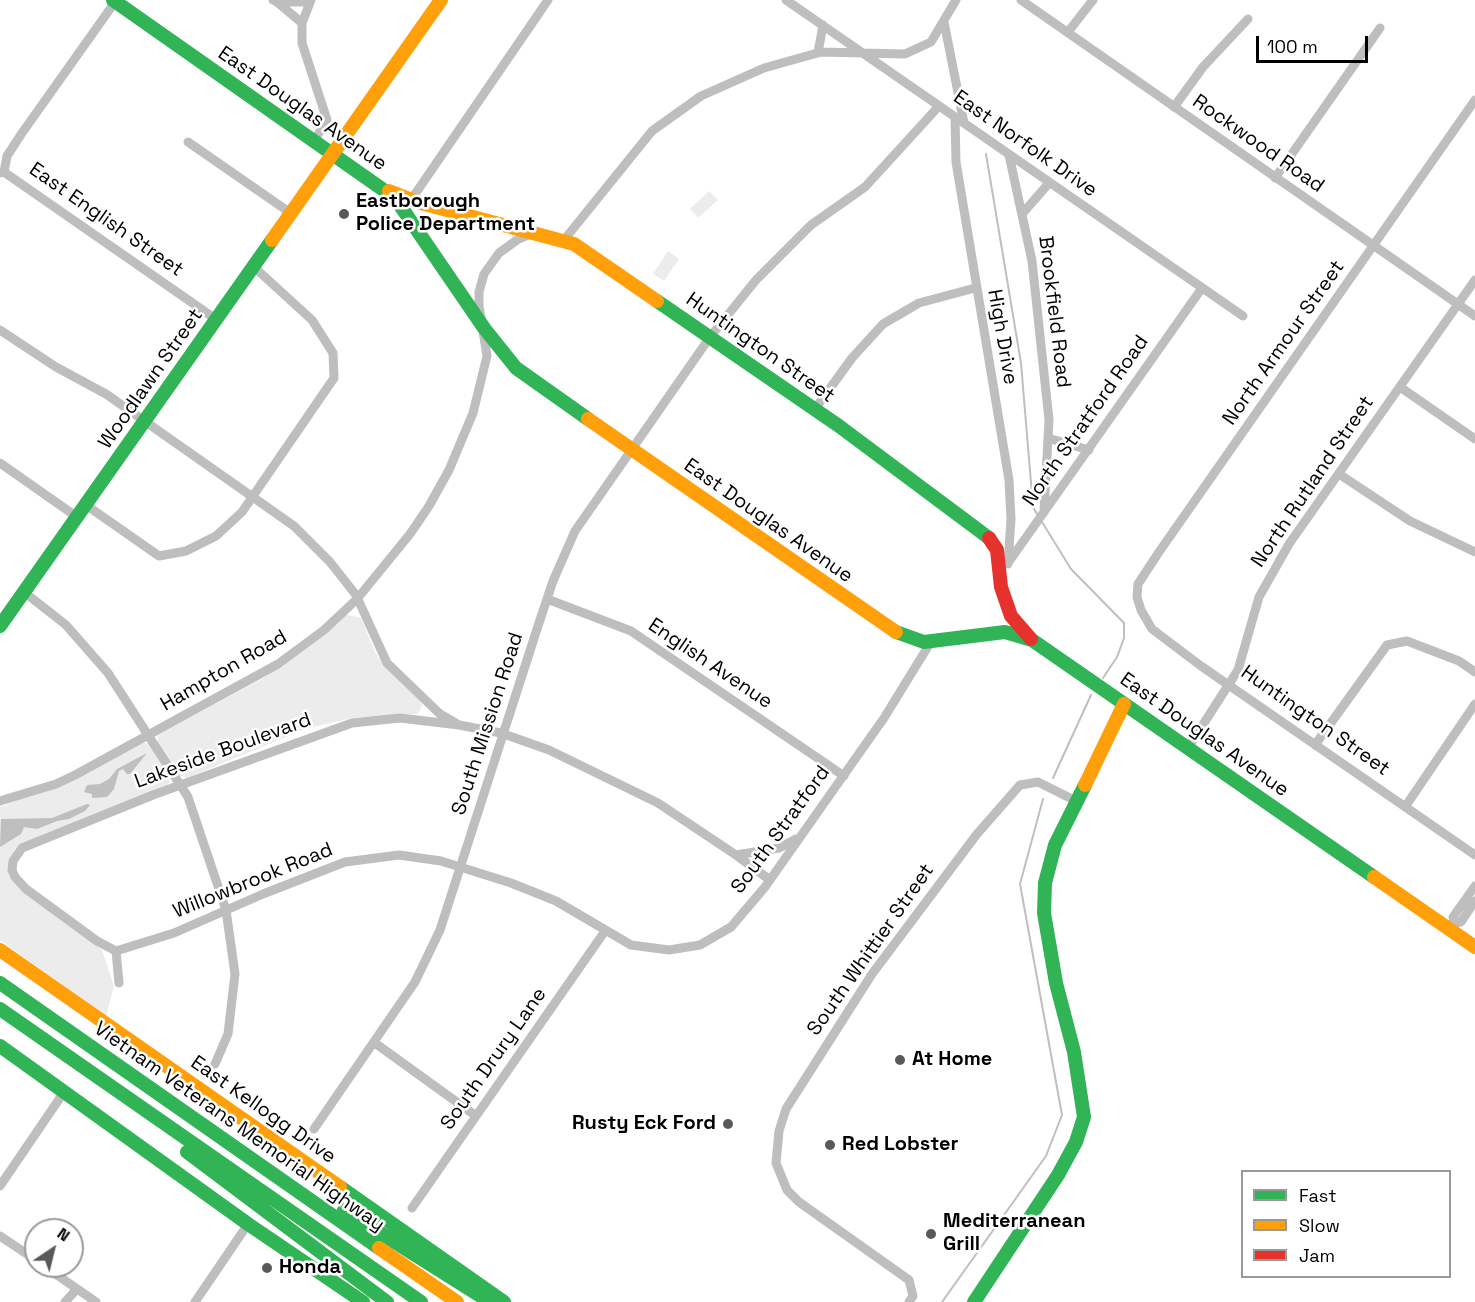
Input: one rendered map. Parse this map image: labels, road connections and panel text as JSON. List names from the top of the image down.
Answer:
{
  "streets": {
    "main road": [
      "East Douglas Avenue",
      "Huntington Street",
      "Woodlawn Street",
      "East Kellogg Drive",
      "Vietnam Veterans Memorial Highway"
    ],
    "street": [
      "East Norfolk Drive",
      "Rockwood Road",
      "East English Street",
      "Brookfield Road",
      "High Drive",
      "North Armour Street",
      "North Stratford Road",
      "North Rutland Street",
      "English Avenue",
      "Hampton Road",
      "South Mission Road",
      "Lakeside Boulevard",
      "South Stratford",
      "Willowbrook Road",
      "South Whittier Street",
      "South Drury Lane"
    ]
  },
  "crossings": [
    ["East Douglas Avenue", "Huntington Street"],
    ["East Douglas Avenue", "Woodlawn Street"],
    ["East Douglas Avenue", "North Rutland Street"],
    ["East Douglas Avenue", "Hampton Road"],
    ["East Douglas Avenue", "South Mission Road"],
    ["East Douglas Avenue", "South Stratford"],
    ["East Norfolk Drive", "Brookfield Road"],
    ["East Norfolk Drive", "High Drive"],
    ["East Norfolk Drive", "North Stratford Road"],
    ["East Norfolk Drive", "South Mission Road"],
    ["Rockwood Road", "North Armour Street"],
    ["Rockwood Road", "North Rutland Street"],
    ["East English Street", "Woodlawn Street"],
    ["Brookfield Road", "North Stratford Road"],
    ["High Drive", "Huntington Street"],
    ["High Drive", "North Stratford Road"],
    ["North Armour Street", "Huntington Street"],
    ["Huntington Street", "North Stratford Road"],
    ["Huntington Street", "North Rutland Street"],
    ["Huntington Street", "Hampton Road"],
    ["Huntington Street", "South Mission Road"],
    ["English Avenue", "South Mission Road"],
    ["English Avenue", "South Stratford"],
    ["South Mission Road", "Willowbrook Road"],
    ["Lakeside Boulevard", "Willowbrook Road"],
    ["South Stratford", "Willowbrook Road"],
    ["South Stratford", "South Drury Lane"],
    ["Willowbrook Road", "South Drury Lane"]
  ],
  "places": [
    "Eastborough Police Department",
    "At Home",
    "Rusty Eck Ford",
    "Red Lobster",
    "Mediterranean Grill",
    "Honda"
  ],
  "legend": ["Fast", "Slow", "Jam"],
  "scale_bar": "100 m",
  "north": "top right"
}
